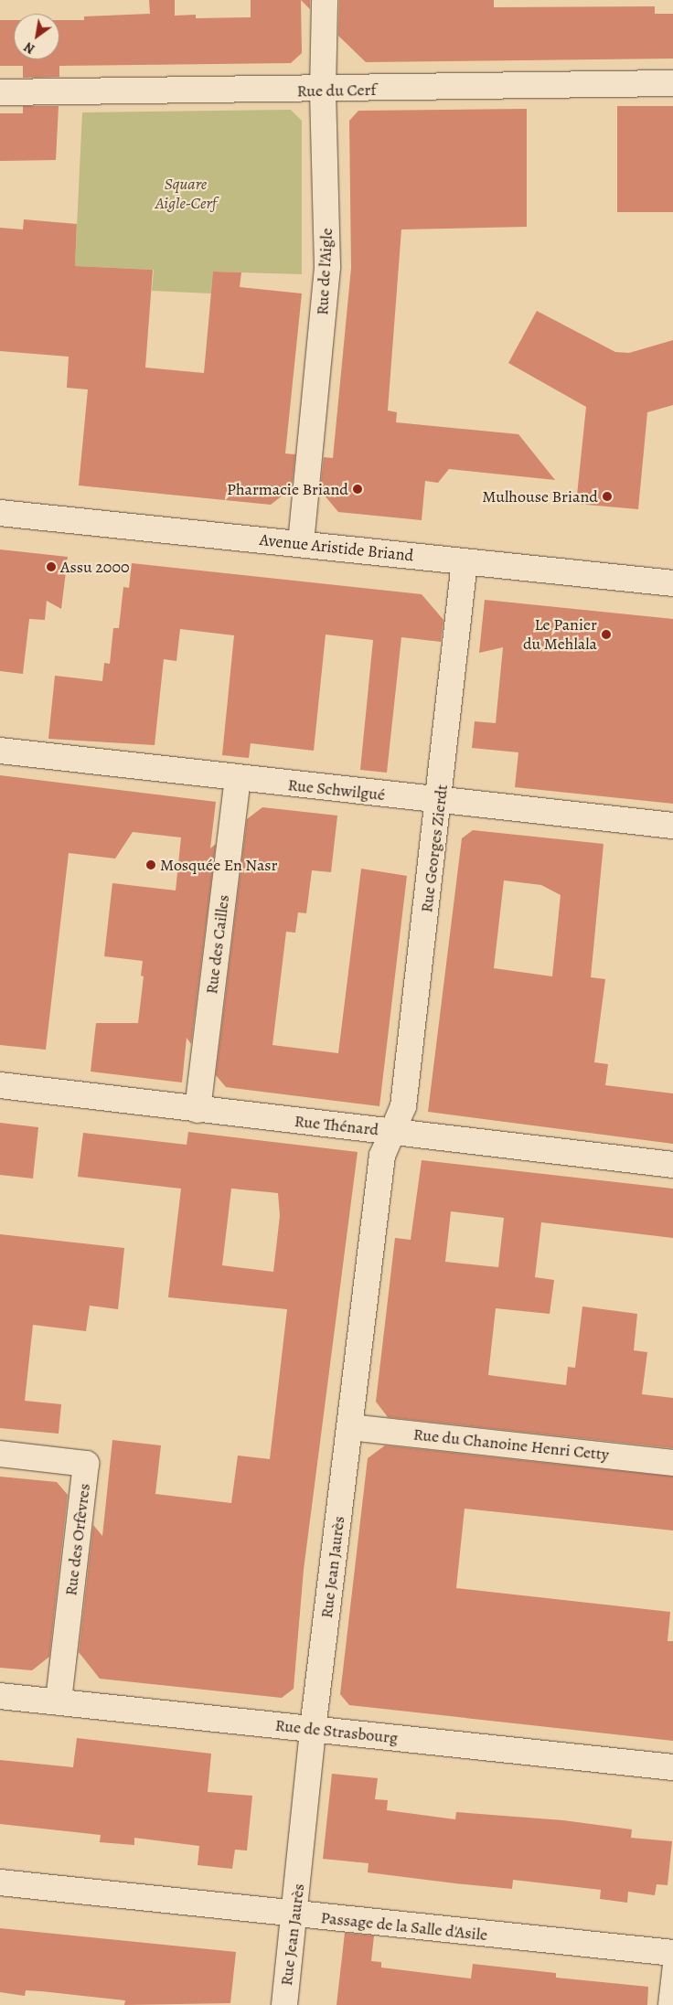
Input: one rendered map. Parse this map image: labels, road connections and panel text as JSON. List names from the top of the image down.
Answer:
{
  "streets": {
    "street": [
      "Rue du Cerf",
      "Rue de l'Aigle",
      "Avenue Aristide Briand",
      "Rue Schwilgué",
      "Rue Georges Zierdt",
      "Rue des Cailles",
      "Rue Thénard",
      "Rue du Chanoine Henri Cetty",
      "Rue des Orfèvres",
      "Rue Jean Jaurès",
      "Rue de Strasbourg",
      "Passage de la Salle d'Asile"
    ]
  },
  "crossings": [
    ["Rue du Cerf", "Rue de l'Aigle"],
    ["Rue de l'Aigle", "Avenue Aristide Briand"],
    ["Avenue Aristide Briand", "Rue Georges Zierdt"],
    ["Rue Schwilgué", "Rue Georges Zierdt"],
    ["Rue Schwilgué", "Rue des Cailles"],
    ["Rue Georges Zierdt", "Rue Thénard"],
    ["Rue Georges Zierdt", "Rue Jean Jaurès"],
    ["Rue des Cailles", "Rue Thénard"],
    ["Rue Thénard", "Rue Jean Jaurès"],
    ["Rue du Chanoine Henri Cetty", "Rue Jean Jaurès"],
    ["Rue des Orfèvres", "Rue de Strasbourg"],
    ["Rue Jean Jaurès", "Rue de Strasbourg"],
    ["Rue Jean Jaurès", "Passage de la Salle d'Asile"]
  ],
  "parks": ["Square Aigle-Cerf"],
  "places": [
    "Pharmacie Briand",
    "Mulhouse Briand",
    "Assu 2000",
    "Le Panier du Mehlala",
    "Mosquée En Nasr"
  ],
  "north": "bottom left"
}
